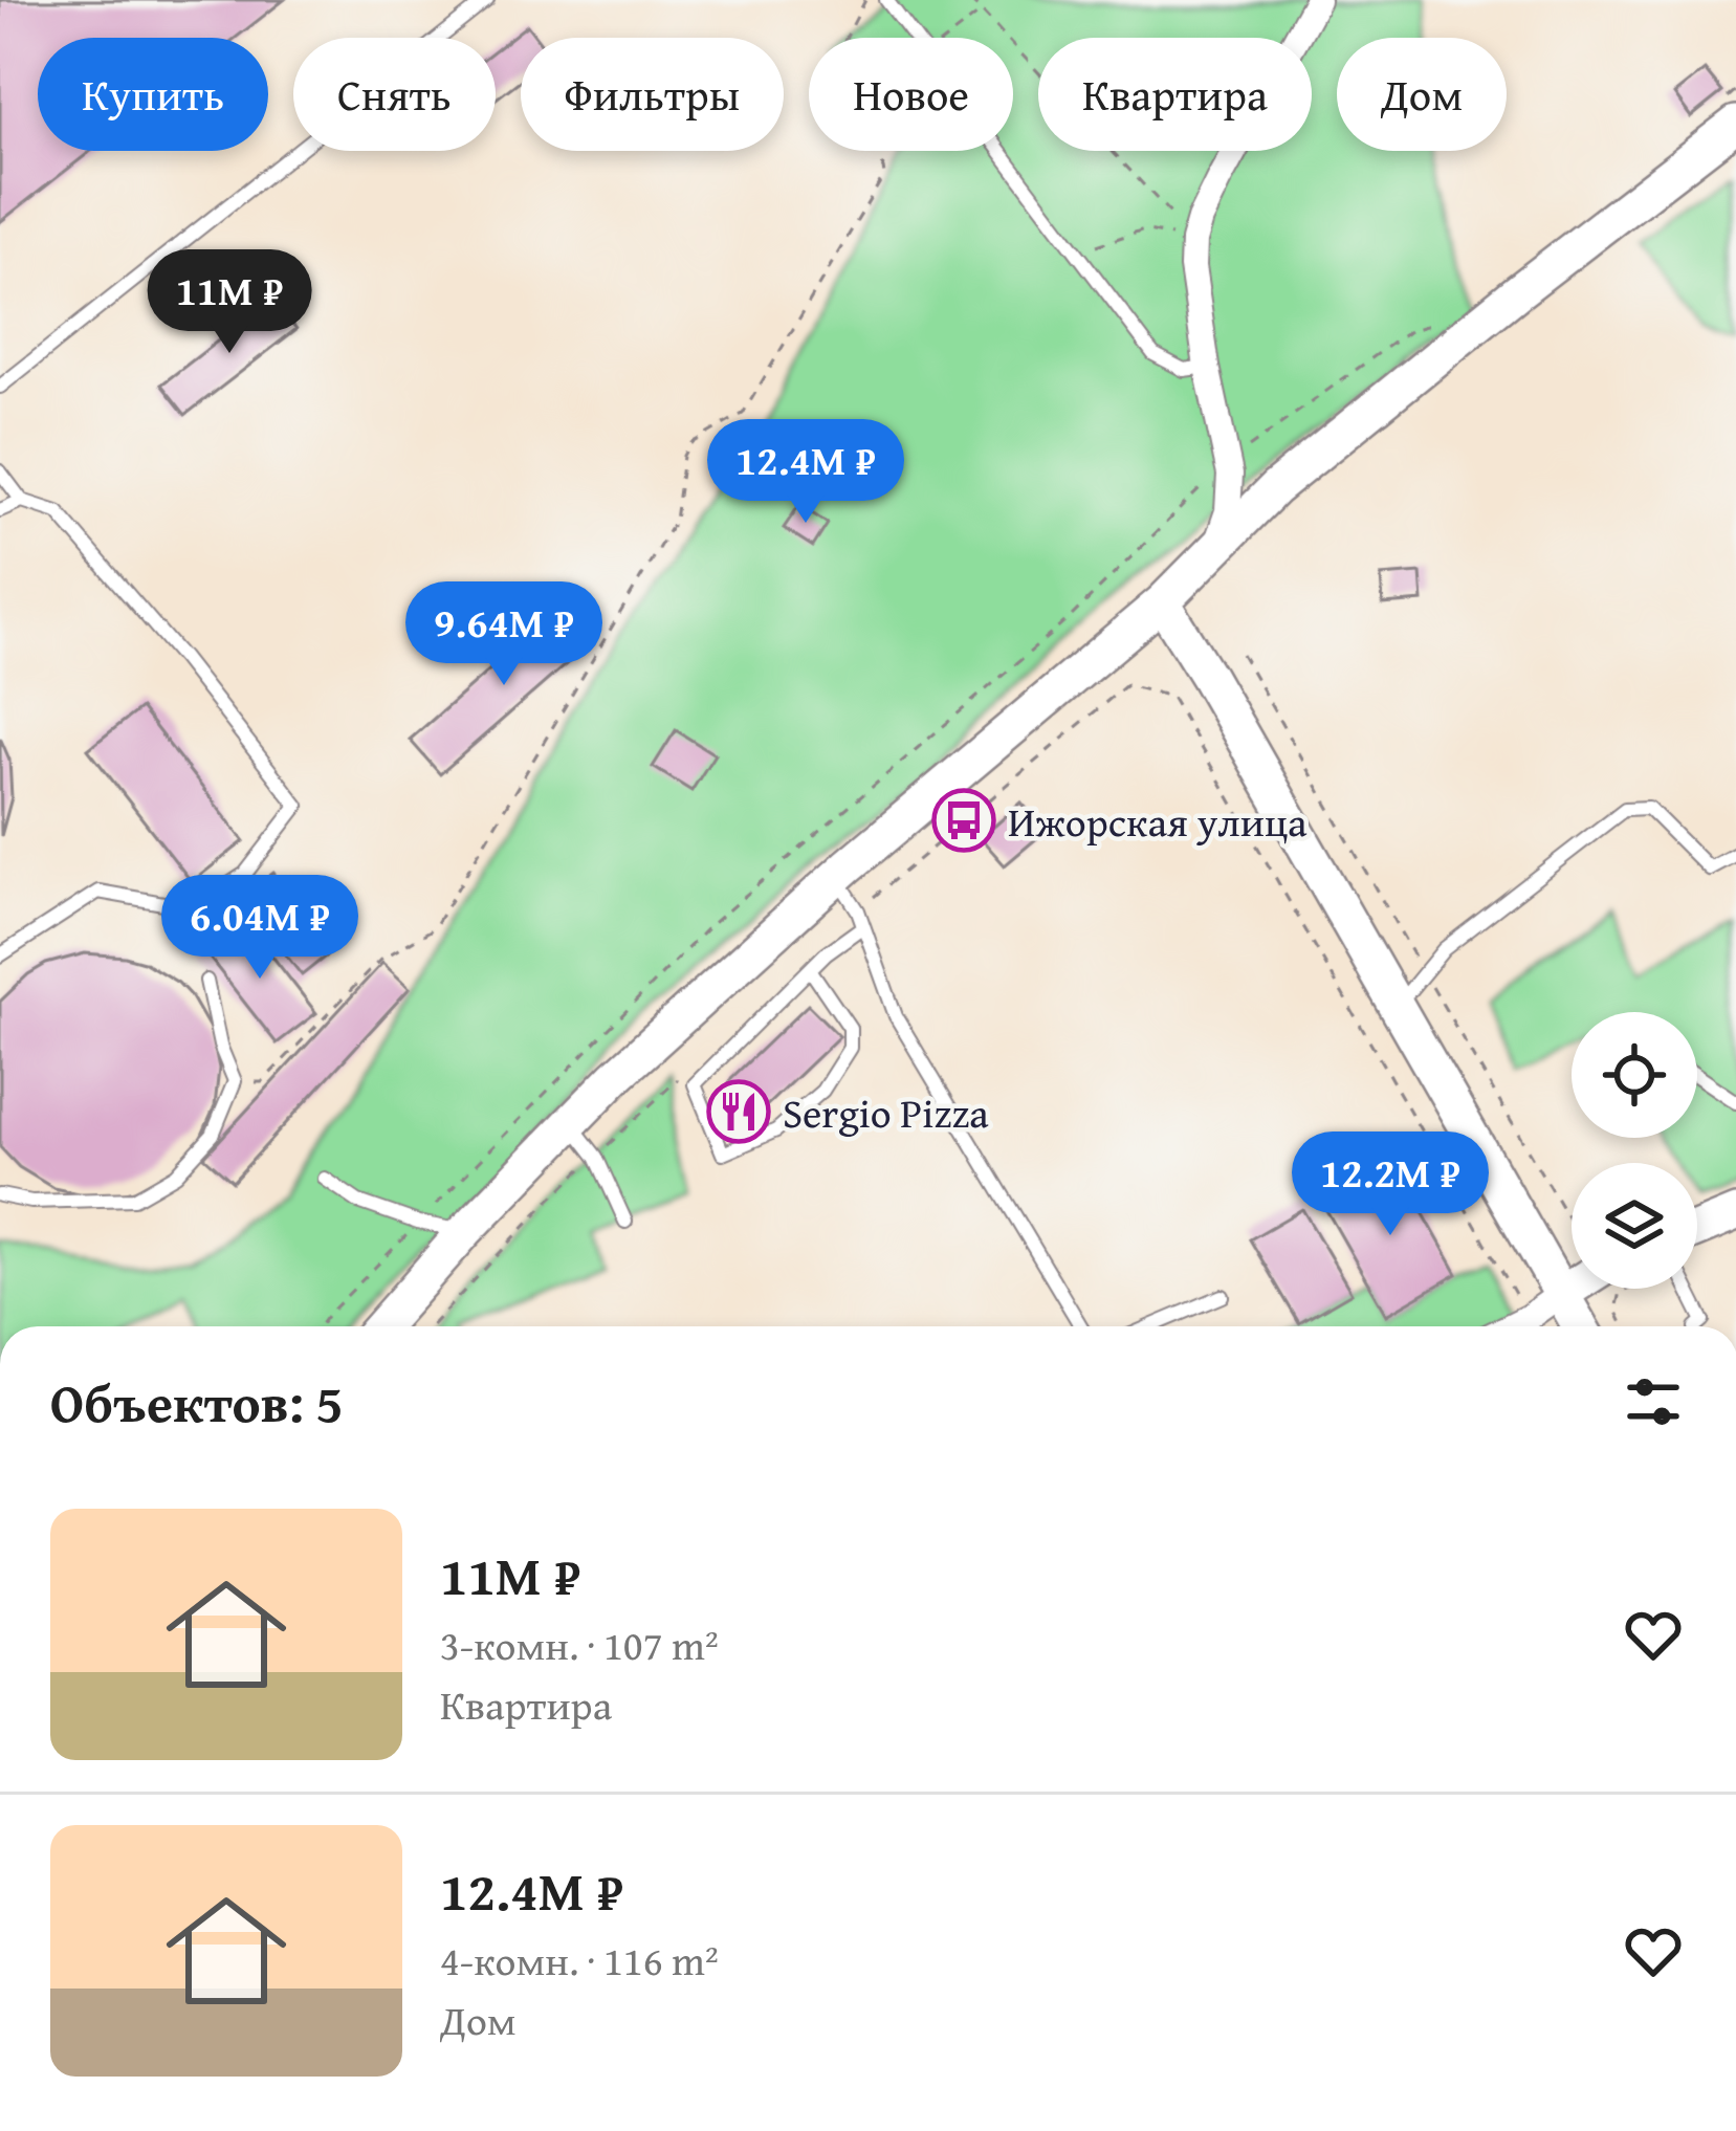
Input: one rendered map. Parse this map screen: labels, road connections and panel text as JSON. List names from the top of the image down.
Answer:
{
  "places": {
    "bus stop": ["Ижорская улица"],
    "restaurant": ["Sergio Pizza"]
  },
  "page": {
    "chip": [
      "Купить",
      "Снять",
      "Фильтры",
      "Новое",
      "Квартира",
      "Дом"
    ],
    "price": [
      "11M ₽",
      "12.4M ₽",
      "9.64M ₽",
      "6.04M ₽",
      "12.2M ₽"
    ],
    "heading": "Объектов: 5",
    "list": [
      {
        "name": "11M ₽",
        "note": "3-комн. · 107 m² · Квартира"
      },
      {
        "name": "12.4M ₽",
        "note": "4-комн. · 116 m² · Дом"
      }
    ]
  }
}
